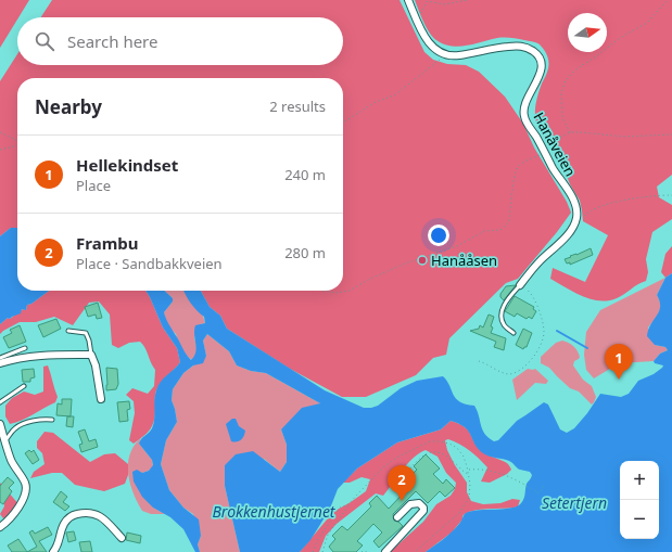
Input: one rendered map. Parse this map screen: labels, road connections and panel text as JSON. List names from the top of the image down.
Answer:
{
  "streets": {
    "street": ["Hanåveien"]
  },
  "water": ["Setertjern", "Brokkenhustjernet"],
  "places": ["Hanååsen"],
  "north": "right",
  "page": {
    "search": "Search here",
    "heading": ["Nearby", "2 results"],
    "list": [
      {
        "mark": "1",
        "name": "Hellekindset",
        "note": "Place",
        "value": "240 m"
      },
      {
        "mark": "2",
        "name": "Frambu",
        "note": "Place · Sandbakkveien",
        "value": "280 m"
      }
    ],
    "pins": ["1", "2"],
    "map_buttons": ["+", "−"]
  }
}
